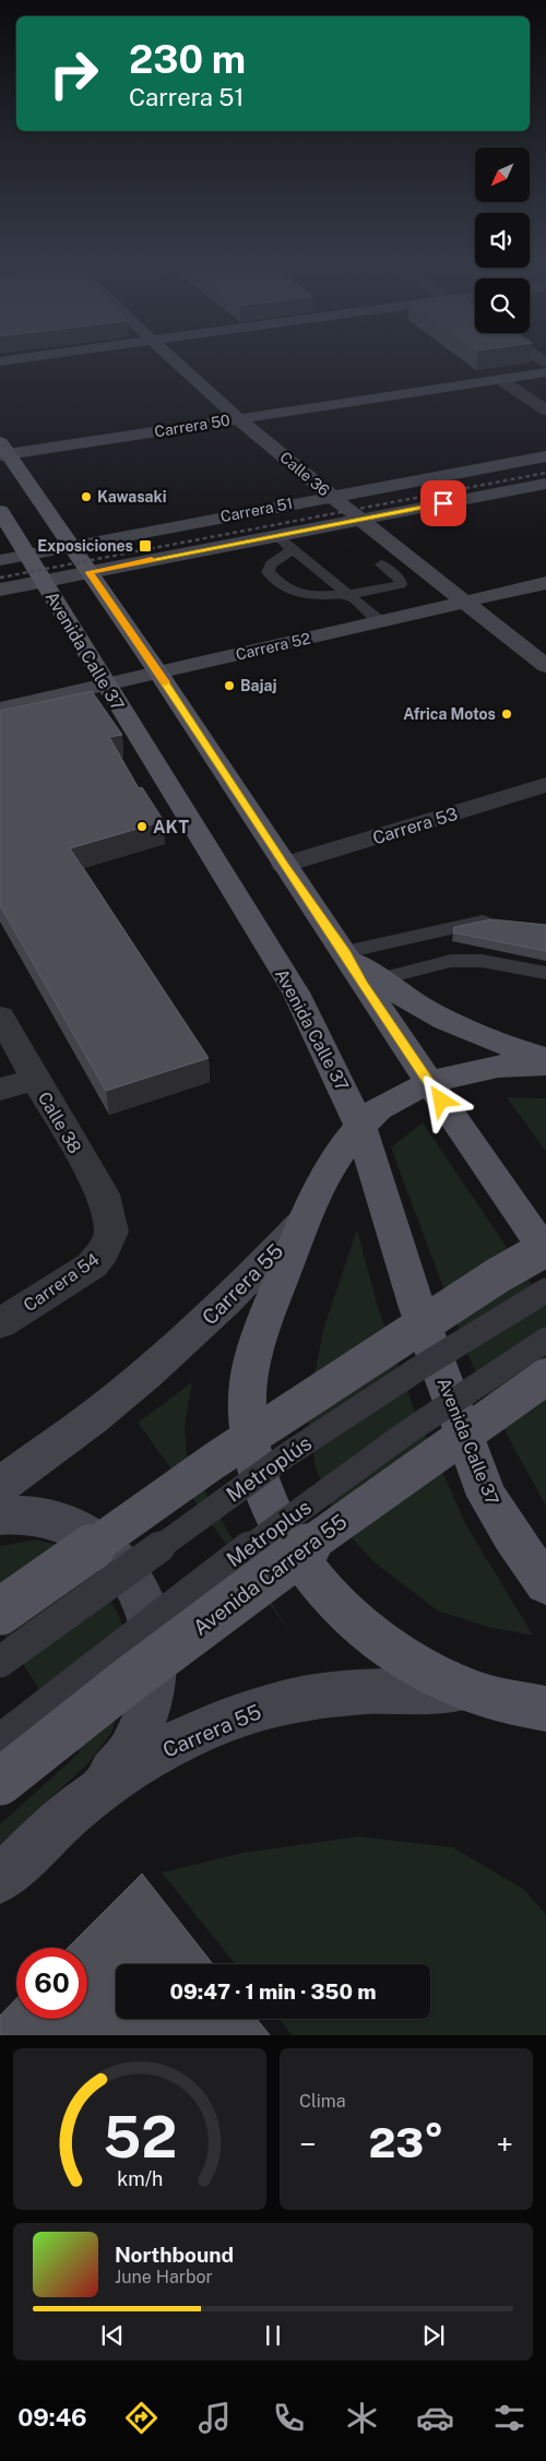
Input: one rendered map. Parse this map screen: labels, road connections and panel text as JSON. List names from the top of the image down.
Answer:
{
  "streets": {
    "main road": ["Avenida Calle 37", "Avenida Carrera 55"],
    "street": [
      "Carrera 50",
      "Calle 36",
      "Carrera 51",
      "Carrera 52",
      "Carrera 53",
      "Calle 38",
      "Carrera 54",
      "Carrera 55"
    ],
    "lane": ["Metroplús", "Metroplus"]
  },
  "crossings": [
    ["Carrera 50", "Calle 36"],
    ["Calle 36", "Carrera 51"],
    ["Calle 36", "Carrera 52"],
    ["Carrera 51", "Avenida Calle 37"],
    ["Carrera 52", "Avenida Calle 37"],
    ["Calle 38", "Carrera 54"]
  ],
  "places": {
    "other": [
      "Kawasaki",
      "Bajaj",
      "Africa Motos",
      "AKT"
    ],
    "transit": ["Exposiciones"]
  },
  "north": "bottom left",
  "page": {
    "turn": ["230 m", "Carrera 51"],
    "limit": "60",
    "trip": "09:47 · 1 min · 350 m",
    "tile": "Clima",
    "heat": ["−", "23°", "+"],
    "song": ["Northbound", "June Harbor"],
    "tabs": "09:46",
    "gauge": ["52", "km/h"]
  }
}
